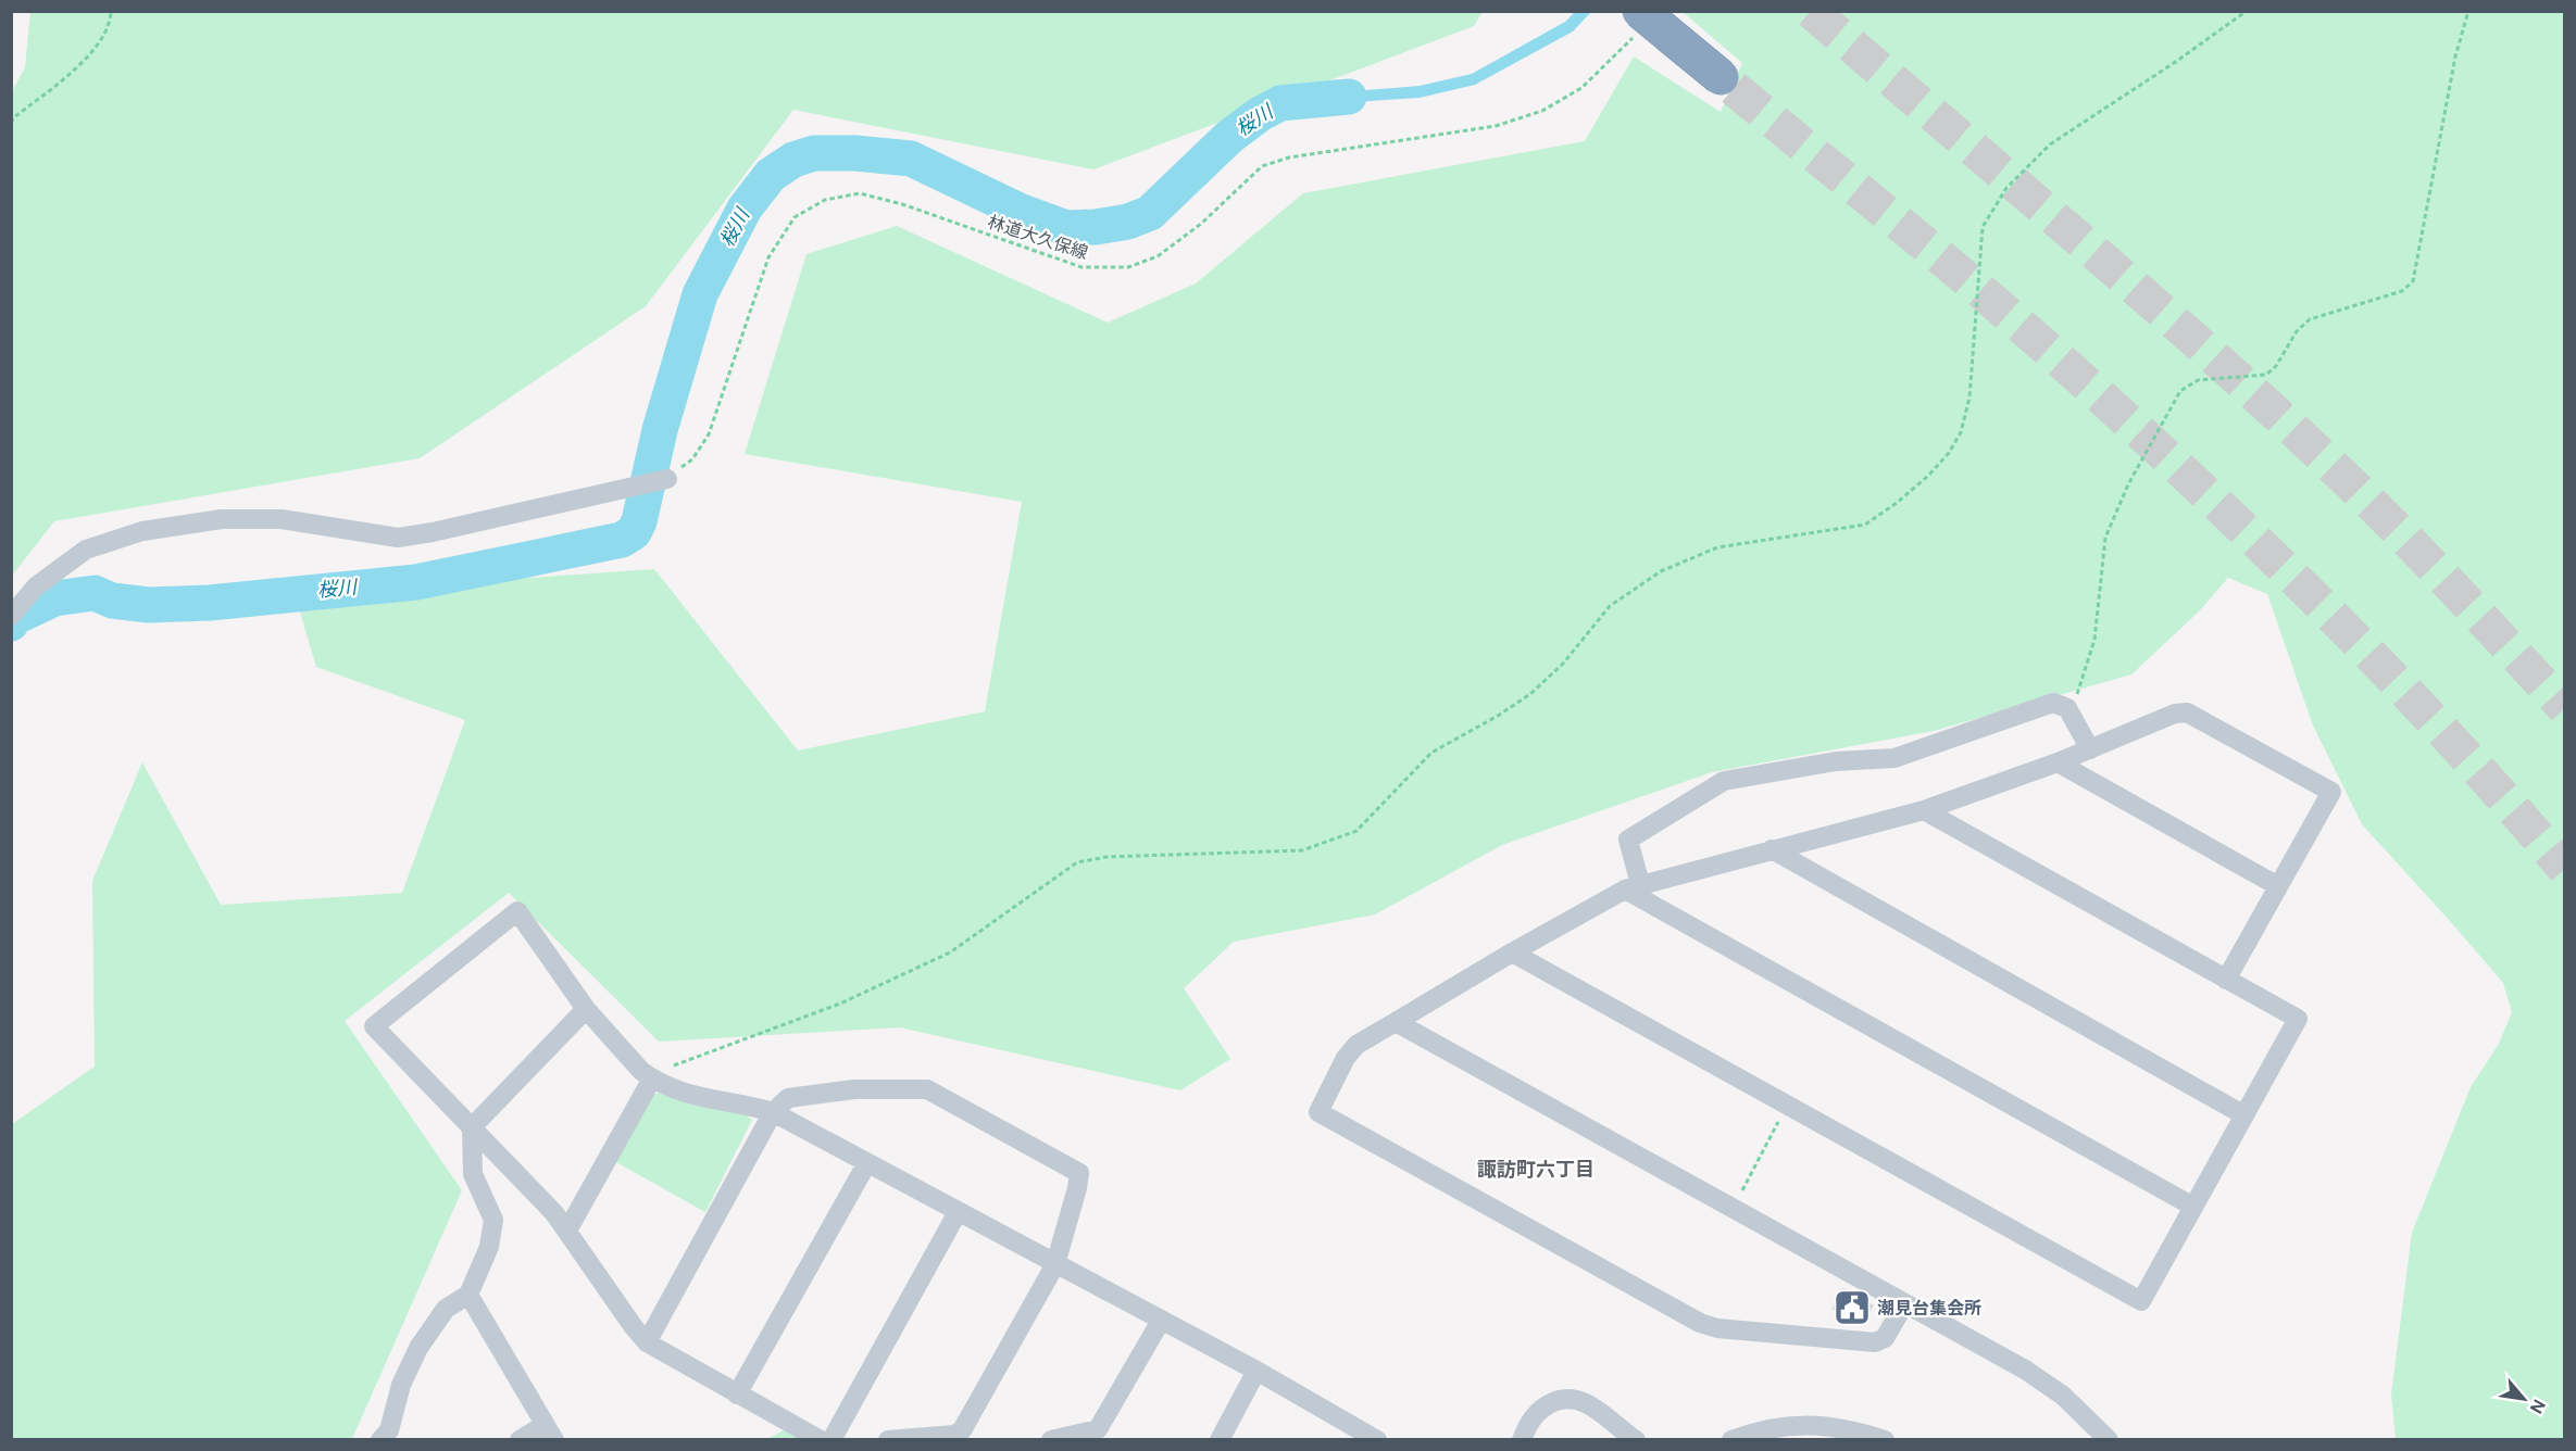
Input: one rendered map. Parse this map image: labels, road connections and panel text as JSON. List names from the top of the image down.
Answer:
{
  "streets": {
    "path": ["林道大久保線"]
  },
  "districts": ["諏訪町六丁目"],
  "water": ["桜川"],
  "places": {
    "public building": ["潮見台集会所"]
  },
  "north": "bottom right"
}
